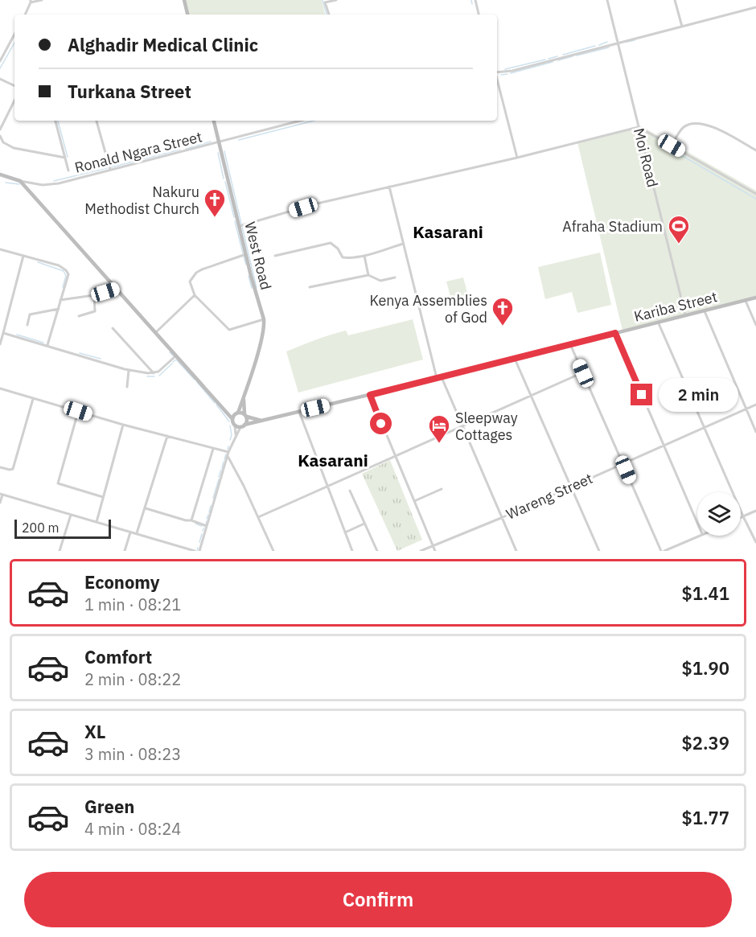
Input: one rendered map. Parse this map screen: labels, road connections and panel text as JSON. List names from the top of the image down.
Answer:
{
  "streets": {
    "street": [
      "Ronald Ngara Street",
      "Moi Road",
      "West Road",
      "Kariba Street",
      "Wareng Street"
    ]
  },
  "crossings": [
    ["Ronald Ngara Street", "West Road"],
    ["Moi Road", "Kariba Street"],
    ["West Road", "Kariba Street"]
  ],
  "districts": ["Kasarani", "Kasarani"],
  "places": {
    "church": ["Nakuru Methodist Church", "Kenya Assemblies of God"],
    "sports": ["Afraha Stadium"],
    "hotel": ["Sleepway Cottages"]
  },
  "scale_bar": "200 m",
  "page": {
    "banner": ["Alghadir Medical Clinic", "Turkana Street"],
    "bubble": "2 min",
    "scale": "200 m",
    "list": [
      {
        "name": "Economy",
        "note": "1 min · 08:21",
        "value": "$1.41"
      },
      {
        "name": "Comfort",
        "note": "2 min · 08:22",
        "value": "$1.90"
      },
      {
        "name": "XL",
        "note": "3 min · 08:23",
        "value": "$2.39"
      },
      {
        "name": "Green",
        "note": "4 min · 08:24",
        "value": "$1.77"
      }
    ],
    "buttons": "Confirm"
  }
}
